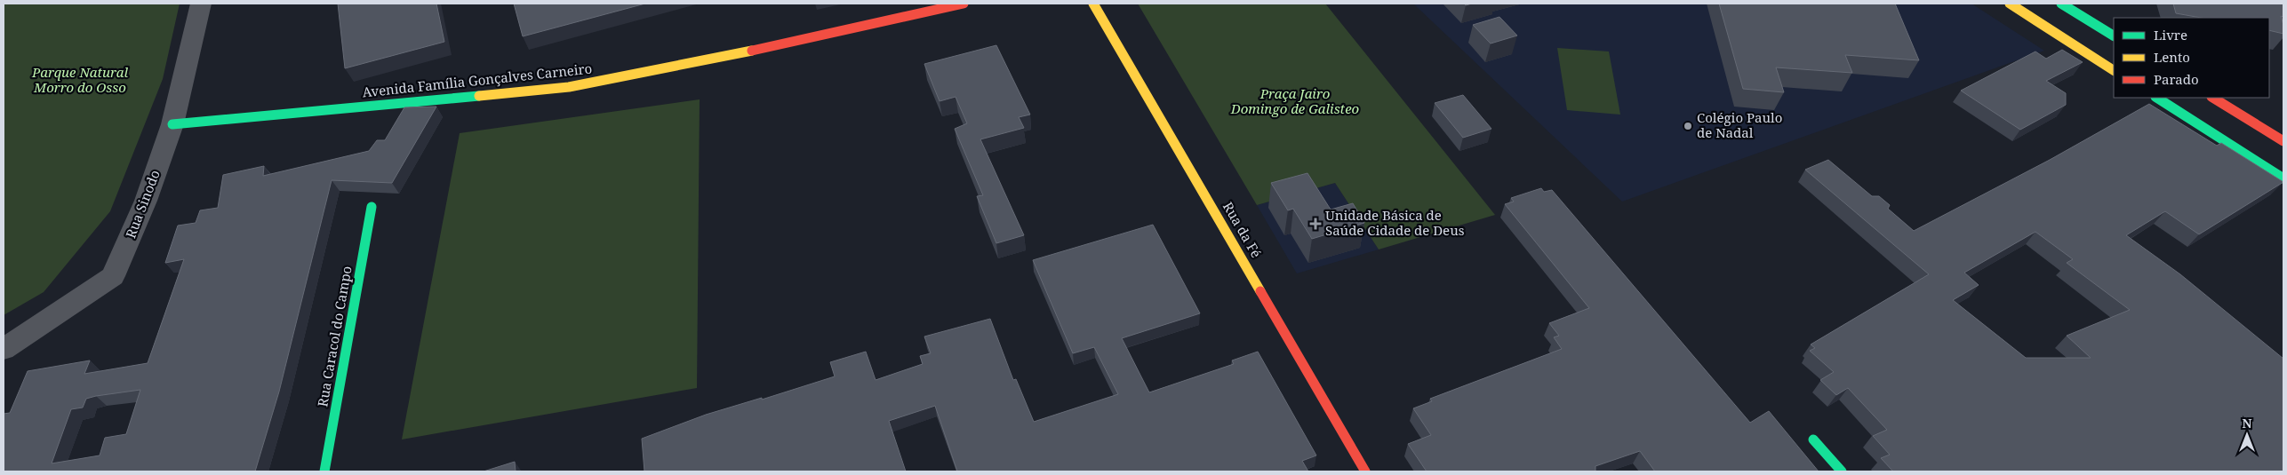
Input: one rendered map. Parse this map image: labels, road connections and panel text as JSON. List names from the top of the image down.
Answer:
{
  "streets": {
    "street": [
      "Avenida Família Gonçalves Carneiro",
      "Rua Sinodo",
      "Rua da Fé",
      "Rua Caracol do Campo"
    ]
  },
  "crossings": [
    ["Avenida Família Gonçalves Carneiro", "Rua Sinodo"]
  ],
  "parks": ["Parque Natural Morro do Osso", "Praça Jairo Domingo de Galisteo"],
  "places": {
    "other": ["Colégio Paulo de Nadal"],
    "health": ["Unidade Básica de Saúde Cidade de Deus"]
  },
  "legend": ["Livre", "Lento", "Parado"],
  "north": "top"
}
